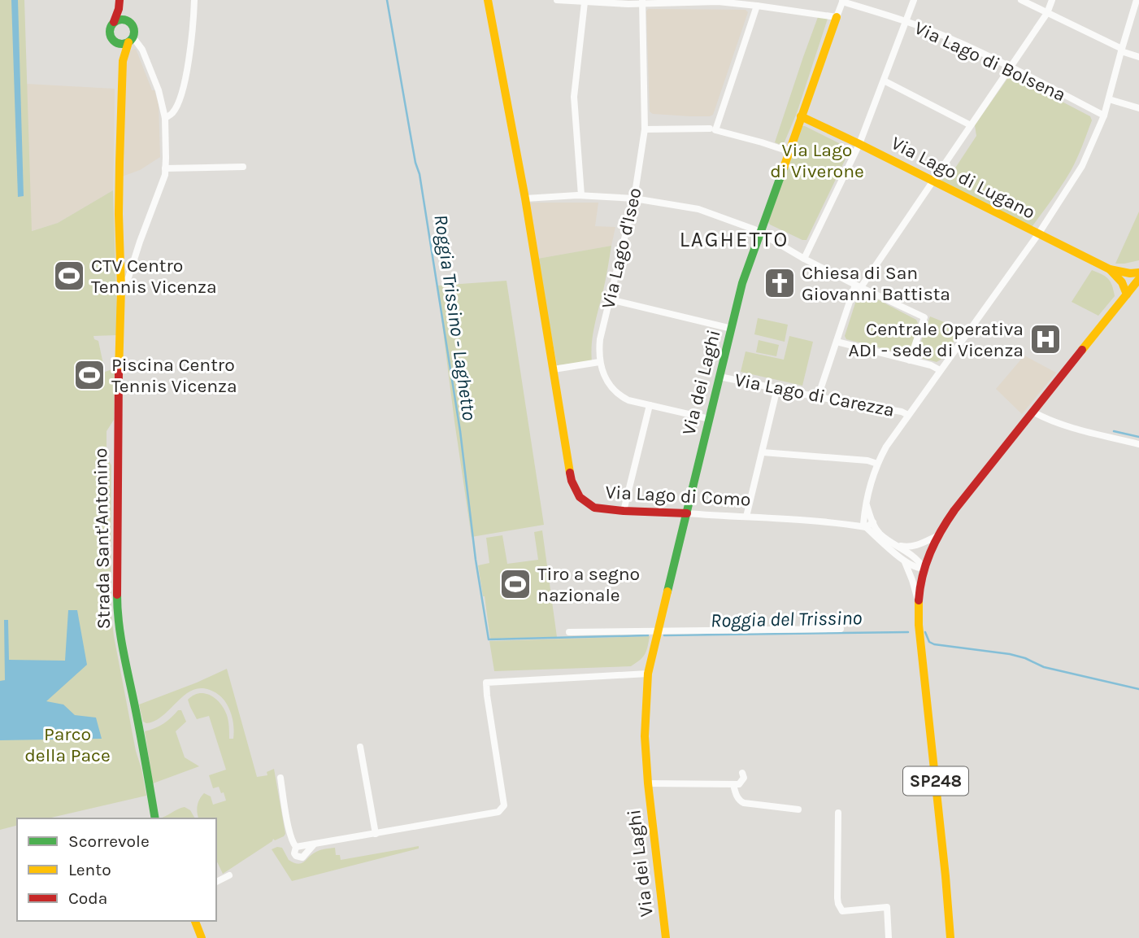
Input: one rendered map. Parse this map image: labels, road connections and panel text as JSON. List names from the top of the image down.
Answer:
{
  "streets": {
    "street": [
      "Via Lago di Bolsena",
      "Via Lago di Lugano",
      "Via Lago d'Iseo",
      "Via dei Laghi",
      "Via Lago di Carezza",
      "Via Lago di Como",
      "Strada Sant'Antonino",
      "SP248"
    ]
  },
  "crossings": [
    ["Via Lago di Bolsena", "Via dei Laghi"],
    ["Via Lago di Lugano", "Via dei Laghi"],
    ["Via Lago di Lugano", "SP248"],
    ["Via dei Laghi", "Via Lago di Carezza"],
    ["Via dei Laghi", "Via Lago di Como"]
  ],
  "districts": ["LAGHETTO"],
  "water": ["Roggia Trissino - Laghetto", "Roggia del Trissino"],
  "parks": ["Via Lago di Viverone", "Parco della Pace"],
  "places": {
    "sports": ["CTV Centro Tennis Vicenza", "Piscina Centro Tennis Vicenza", "Tiro a segno nazionale"],
    "church": ["Chiesa di San Giovanni Battista"],
    "hospital": ["Centrale Operativa ADI - sede di Vicenza"]
  },
  "legend": ["Scorrevole", "Lento", "Coda"]
}
